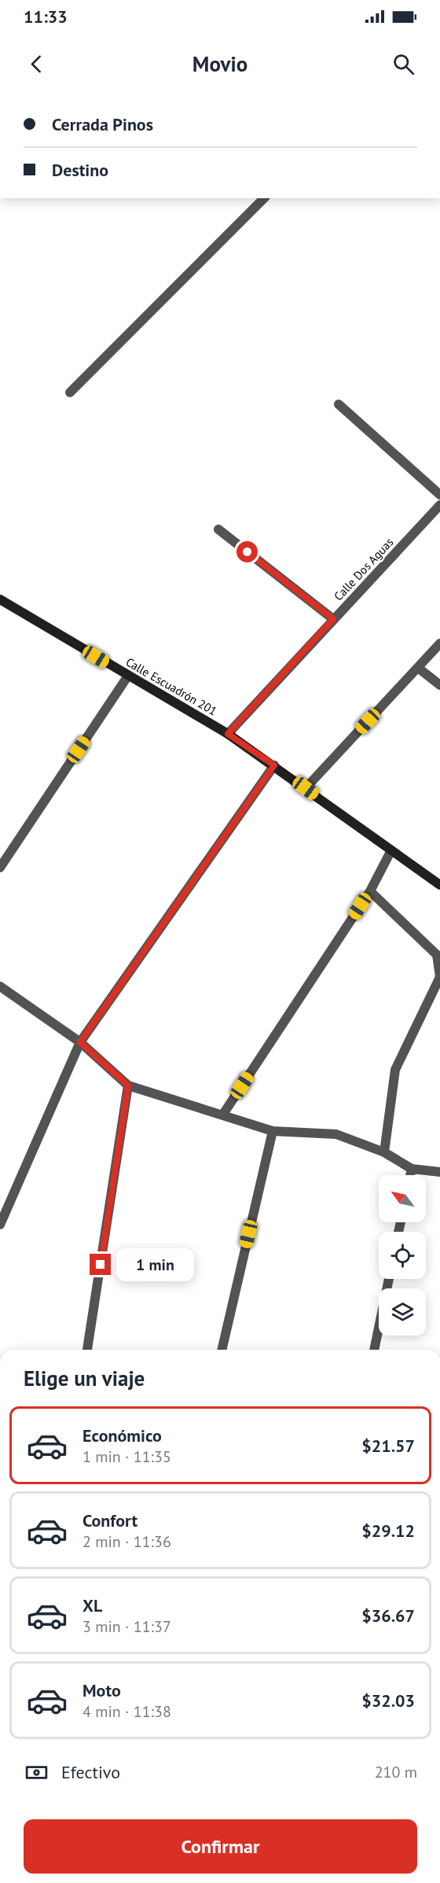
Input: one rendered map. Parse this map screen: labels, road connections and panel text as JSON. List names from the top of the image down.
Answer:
{
  "streets": {
    "street": ["Calle Dos Aguas", "Calle Escuadrón 201"]
  },
  "crossings": [
    ["Calle Dos Aguas", "Calle Escuadrón 201"]
  ],
  "north": "top left",
  "page": {
    "status": "11:33",
    "header": "Movio",
    "banner": ["Cerrada Pinos", "Destino"],
    "bubble": "1 min",
    "heading": "Elige un viaje",
    "list": [
      {
        "name": "Económico",
        "note": "1 min · 11:35",
        "value": "$21.57"
      },
      {
        "name": "Confort",
        "note": "2 min · 11:36",
        "value": "$29.12"
      },
      {
        "name": "XL",
        "note": "3 min · 11:37",
        "value": "$36.67"
      },
      {
        "name": "Moto",
        "note": "4 min · 11:38",
        "value": "$32.03"
      }
    ],
    "pay": ["Efectivo", "210 m"],
    "buttons": "Confirmar"
  }
}
